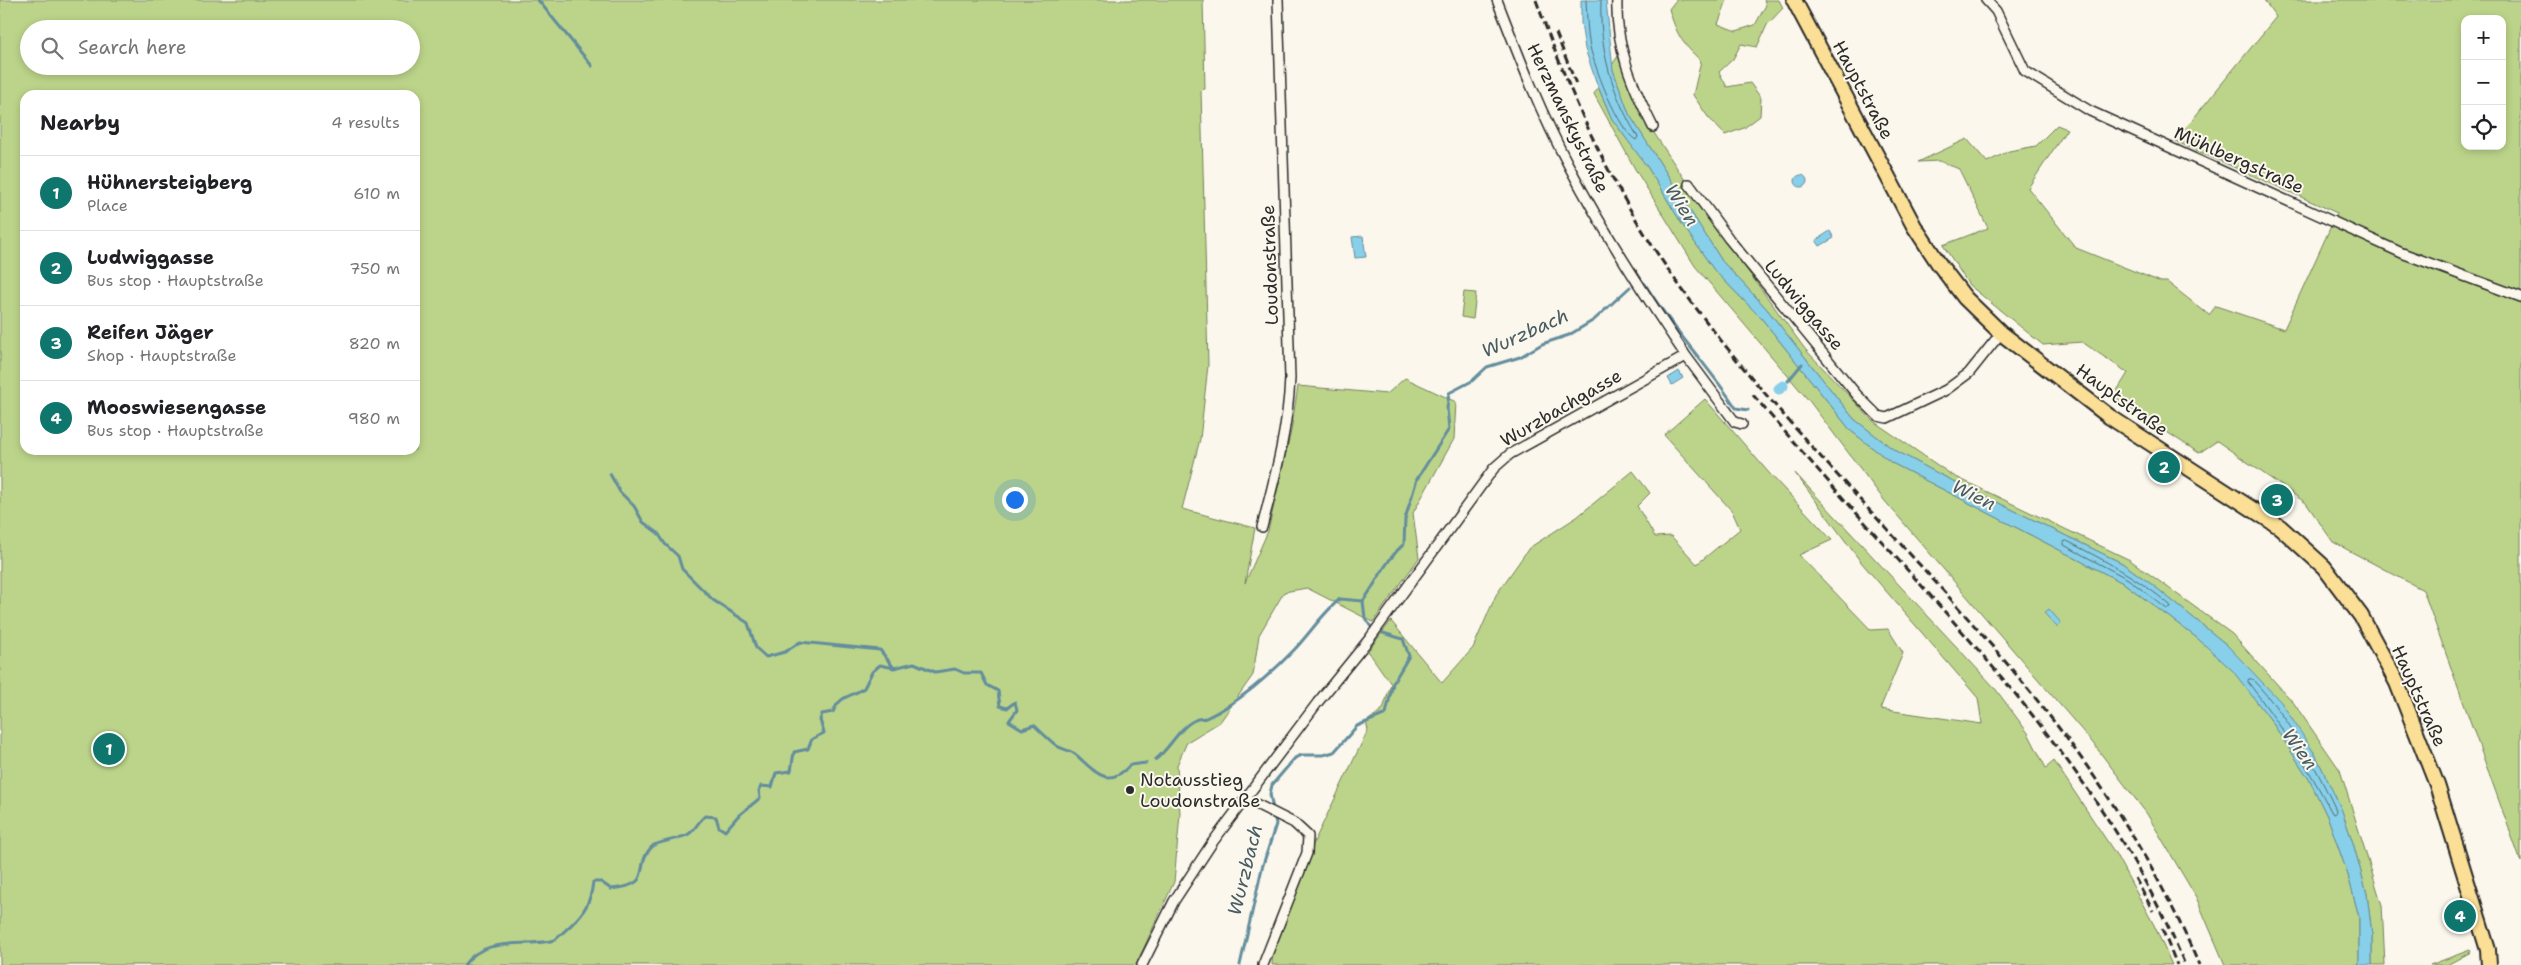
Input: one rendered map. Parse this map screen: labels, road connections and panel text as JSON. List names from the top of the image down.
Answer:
{
  "streets": {
    "main road": ["Hauptstraße"],
    "street": [
      "Herzmanskystraße",
      "Mühlbergstraße",
      "Loudonstraße",
      "Ludwiggasse",
      "Wurzbachgasse"
    ]
  },
  "crossings": [
    ["Hauptstraße", "Ludwiggasse"],
    ["Herzmanskystraße", "Wurzbachgasse"]
  ],
  "water": ["Wien", "Wurzbach"],
  "places": ["Notausstieg Loudonstraße"],
  "page": {
    "map_buttons": ["+", "−"],
    "search": "Search here",
    "heading": ["Nearby", "4 results"],
    "list": [
      {
        "mark": "1",
        "name": "Hühnersteigberg",
        "note": "Place",
        "value": "610 m"
      },
      {
        "mark": "2",
        "name": "Ludwiggasse",
        "note": "Bus stop · Hauptstraße",
        "value": "750 m"
      },
      {
        "mark": "3",
        "name": "Reifen Jäger",
        "note": "Shop · Hauptstraße",
        "value": "820 m"
      },
      {
        "mark": "4",
        "name": "Mooswiesengasse",
        "note": "Bus stop · Hauptstraße",
        "value": "980 m"
      }
    ],
    "pins": [
      "2",
      "3",
      "1",
      "4"
    ]
  }
}
